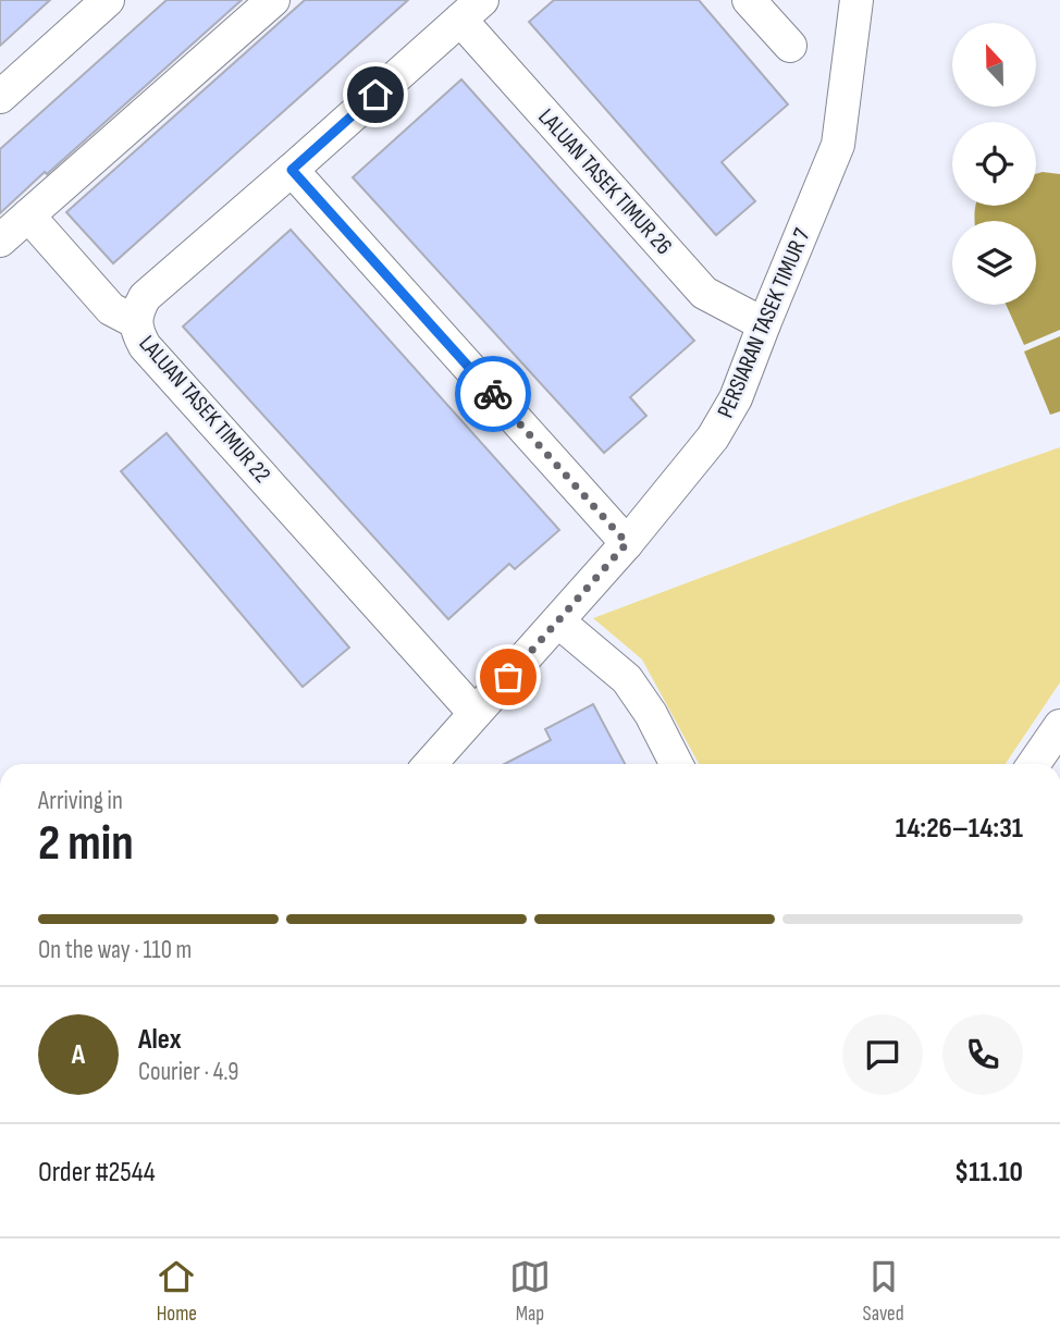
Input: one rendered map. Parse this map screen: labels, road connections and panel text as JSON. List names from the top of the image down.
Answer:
{
  "streets": {
    "street": ["LALUAN TASEK TIMUR 26", "PERSIARAN TASEK TIMUR 7", "LALUAN TASEK TIMUR 22"]
  },
  "crossings": [
    ["LALUAN TASEK TIMUR 26", "PERSIARAN TASEK TIMUR 7"],
    ["LALUAN TASEK TIMUR 26", "LALUAN TASEK TIMUR 22"],
    ["PERSIARAN TASEK TIMUR 7", "LALUAN TASEK TIMUR 22"]
  ],
  "north": "top",
  "page": {
    "heading": ["2 min", "Arriving in", "14:26–14:31"],
    "panel": [
      "Alex",
      "Courier · 4.9",
      "Order #2544",
      "$11.10"
    ],
    "bar": "On the way · 110 m",
    "round": "A",
    "tabs": ["Home", "Map", "Saved"]
  }
}
